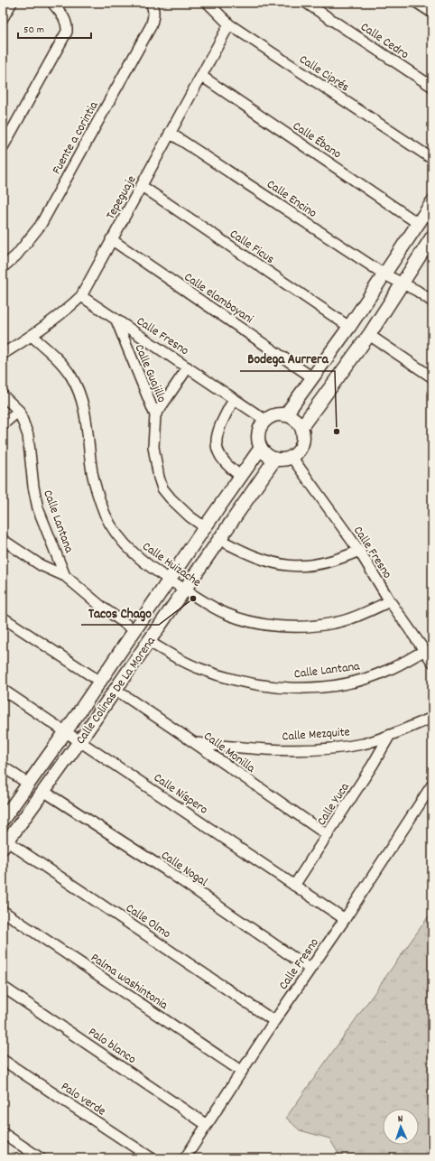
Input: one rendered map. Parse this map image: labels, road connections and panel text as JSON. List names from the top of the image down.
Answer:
{
  "streets": {
    "street": [
      "Calle Cedro",
      "Calle Ciprés",
      "Fuente a corintia",
      "Calle Ébano",
      "Tepeguaje",
      "Calle Encino",
      "Calle Ficus",
      "Calle elamboyani",
      "Calle Fresno",
      "Calle Guajillo",
      "Calle Lantana",
      "Calle Huizache",
      "Calle Colinas De La Morena",
      "Calle Mezquite",
      "Calle Monilla",
      "Calle Níspero",
      "Calle Yuca",
      "Calle Nogal",
      "Calle Olmo",
      "Palma washintonia",
      "Palo blanco",
      "Palo verde"
    ]
  },
  "crossings": [
    ["Calle Ciprés", "Tepeguaje"],
    ["Calle Ébano", "Tepeguaje"],
    ["Tepeguaje", "Calle Encino"],
    ["Tepeguaje", "Calle Ficus"],
    ["Tepeguaje", "Calle elamboyani"],
    ["Tepeguaje", "Calle Fresno"],
    ["Tepeguaje", "Calle Huizache"],
    ["Calle Fresno", "Calle Guajillo"],
    ["Calle Fresno", "Calle Lantana"],
    ["Calle Fresno", "Calle Huizache"],
    ["Calle Fresno", "Calle Colinas De La Morena"],
    ["Calle Fresno", "Calle Níspero"],
    ["Calle Fresno", "Calle Nogal"],
    ["Calle Fresno", "Calle Olmo"],
    ["Calle Fresno", "Palma washintonia"],
    ["Calle Fresno", "Palo blanco"],
    ["Calle Guajillo", "Calle Colinas De La Morena"],
    ["Calle Lantana", "Calle Colinas De La Morena"],
    ["Calle Huizache", "Calle Colinas De La Morena"],
    ["Calle Colinas De La Morena", "Calle Monilla"],
    ["Calle Colinas De La Morena", "Calle Níspero"],
    ["Calle Colinas De La Morena", "Calle Nogal"],
    ["Calle Colinas De La Morena", "Calle Olmo"],
    ["Calle Mezquite", "Calle Monilla"],
    ["Calle Mezquite", "Calle Yuca"],
    ["Calle Monilla", "Calle Yuca"],
    ["Calle Níspero", "Calle Yuca"]
  ],
  "places": ["Bodega Aurrera", "Tacos Chago"],
  "scale_bar": "50 m",
  "north": "top"
}
